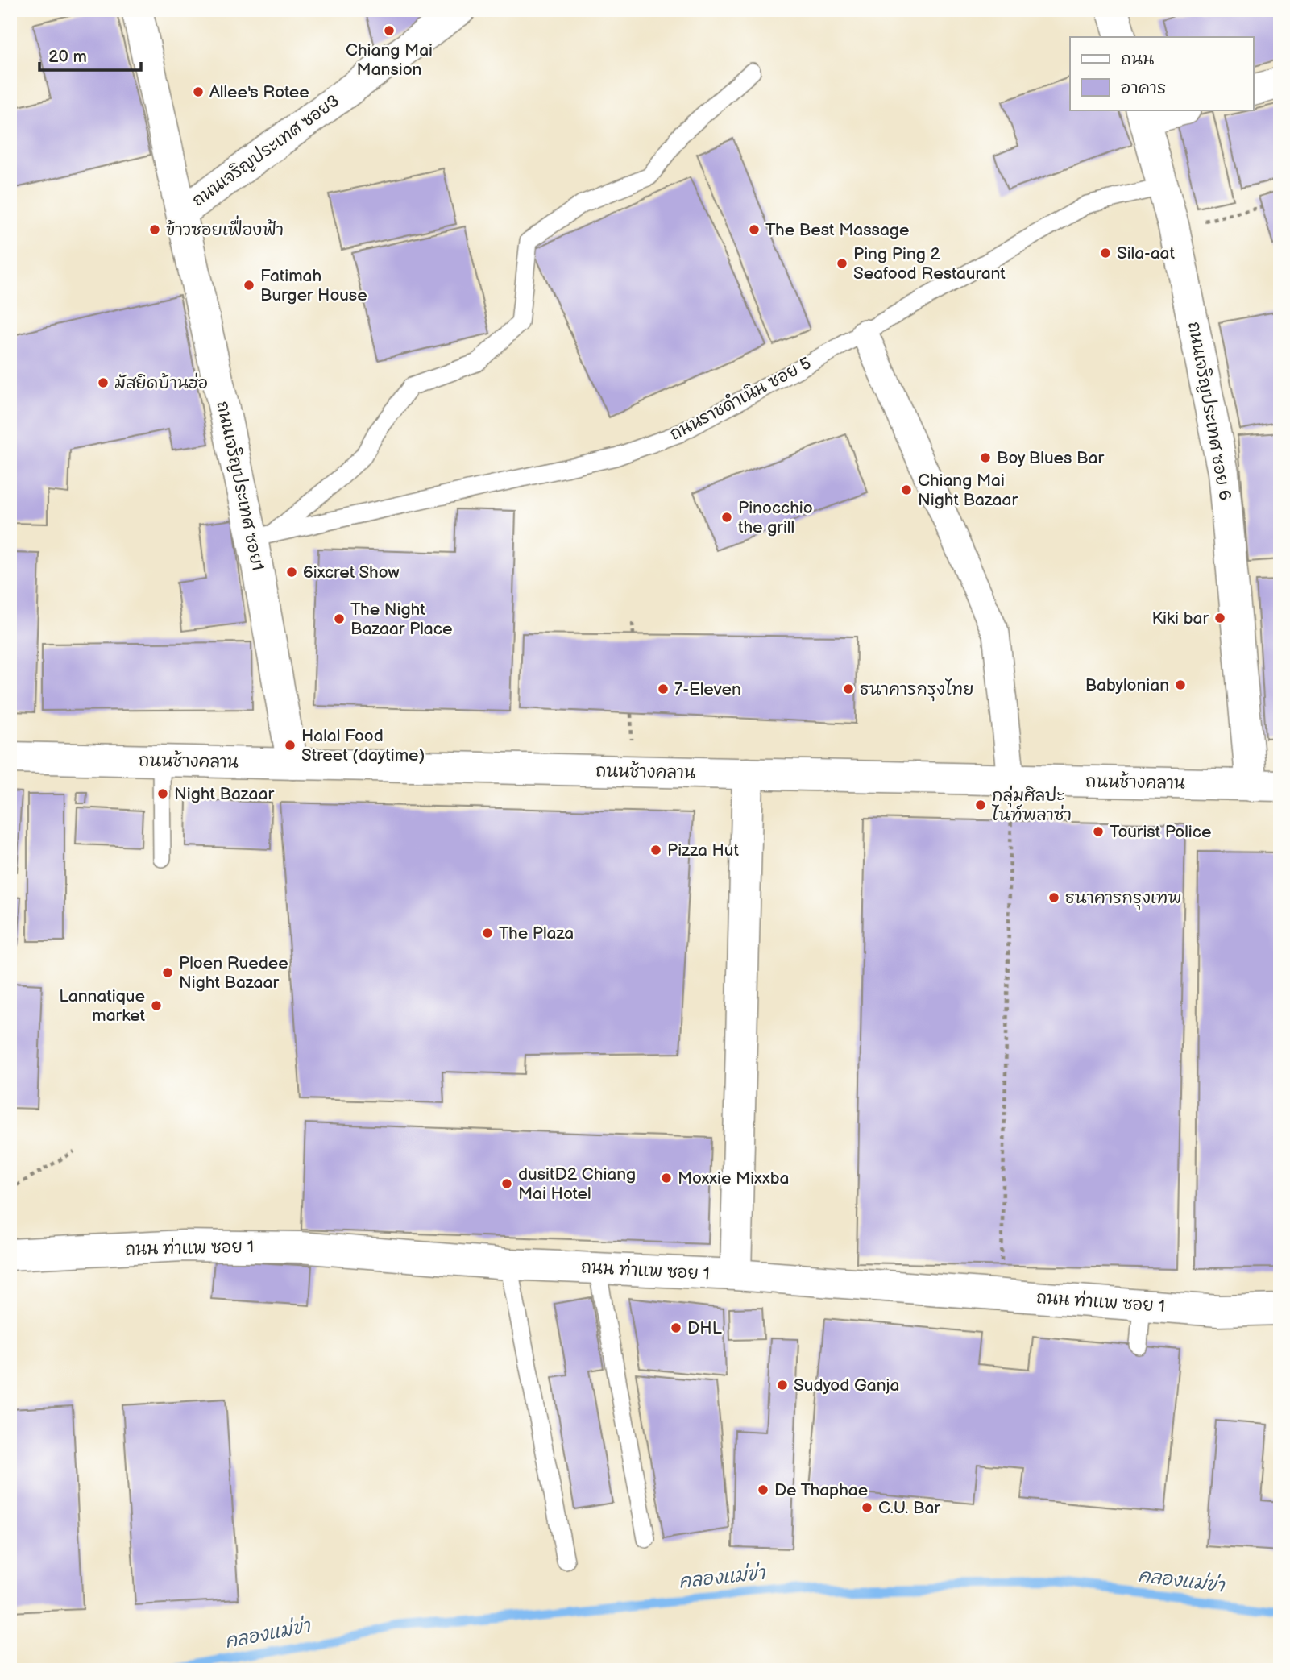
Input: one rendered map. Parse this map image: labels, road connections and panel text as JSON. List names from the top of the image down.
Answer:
{
  "streets": {
    "street": [
      "ถนนเจริญประเทศ ซอย3",
      "ถนนเจริญประเทศ ซอย 6",
      "ถนนเจริญประเทศ ซอย1",
      "ถนนช้างคลาน",
      "ถนน ท่าแพ ซอย 1"
    ],
    "lane": ["ถนนราชดำเนิน ซอย 5"]
  },
  "crossings": [
    ["ถนนเจริญประเทศ ซอย3", "ถนนเจริญประเทศ ซอย1"],
    ["ถนนราชดำเนิน ซอย 5", "ถนนเจริญประเทศ ซอย 6"],
    ["ถนนราชดำเนิน ซอย 5", "ถนนเจริญประเทศ ซอย1"],
    ["ถนนเจริญประเทศ ซอย 6", "ถนนช้างคลาน"],
    ["ถนนเจริญประเทศ ซอย1", "ถนนช้างคลาน"]
  ],
  "water": ["คลองแม่ข่า"],
  "places": [
    "Chiang Mai Mansion",
    "Allee's Rotee",
    "ข้าวซอยเฟื่องฟ้า",
    "The Best Massage",
    "Sila-aat",
    "Ping Ping 2 Seafood Restaurant",
    "Fatimah Burger House",
    "มัสยิดบ้านฮ่อ",
    "Boy Blues Bar",
    "Chiang Mai Night Bazaar",
    "Pinocchio the grill",
    "6ixcret Show",
    "Kiki bar",
    "The Night Bazaar Place",
    "Babylonian",
    "7-Eleven",
    "ธนาคารกรุงไทย",
    "Halal Food Street (daytime)",
    "Night Bazaar",
    "กลุ่มศิลปะ ไนท์พลาซ่า",
    "Tourist Police",
    "Pizza Hut",
    "ธนาคารกรุงเทพ",
    "The Plaza",
    "Ploen Ruedee Night Bazaar",
    "Lannatique market",
    "Moxxie Mixxba",
    "dusitD2 Chiang Mai Hotel",
    "DHL",
    "Sudyod Ganja",
    "De Thaphae",
    "C.U. Bar"
  ],
  "legend": ["ถนน", "อาคาร"],
  "scale_bar": "20 m"
}
